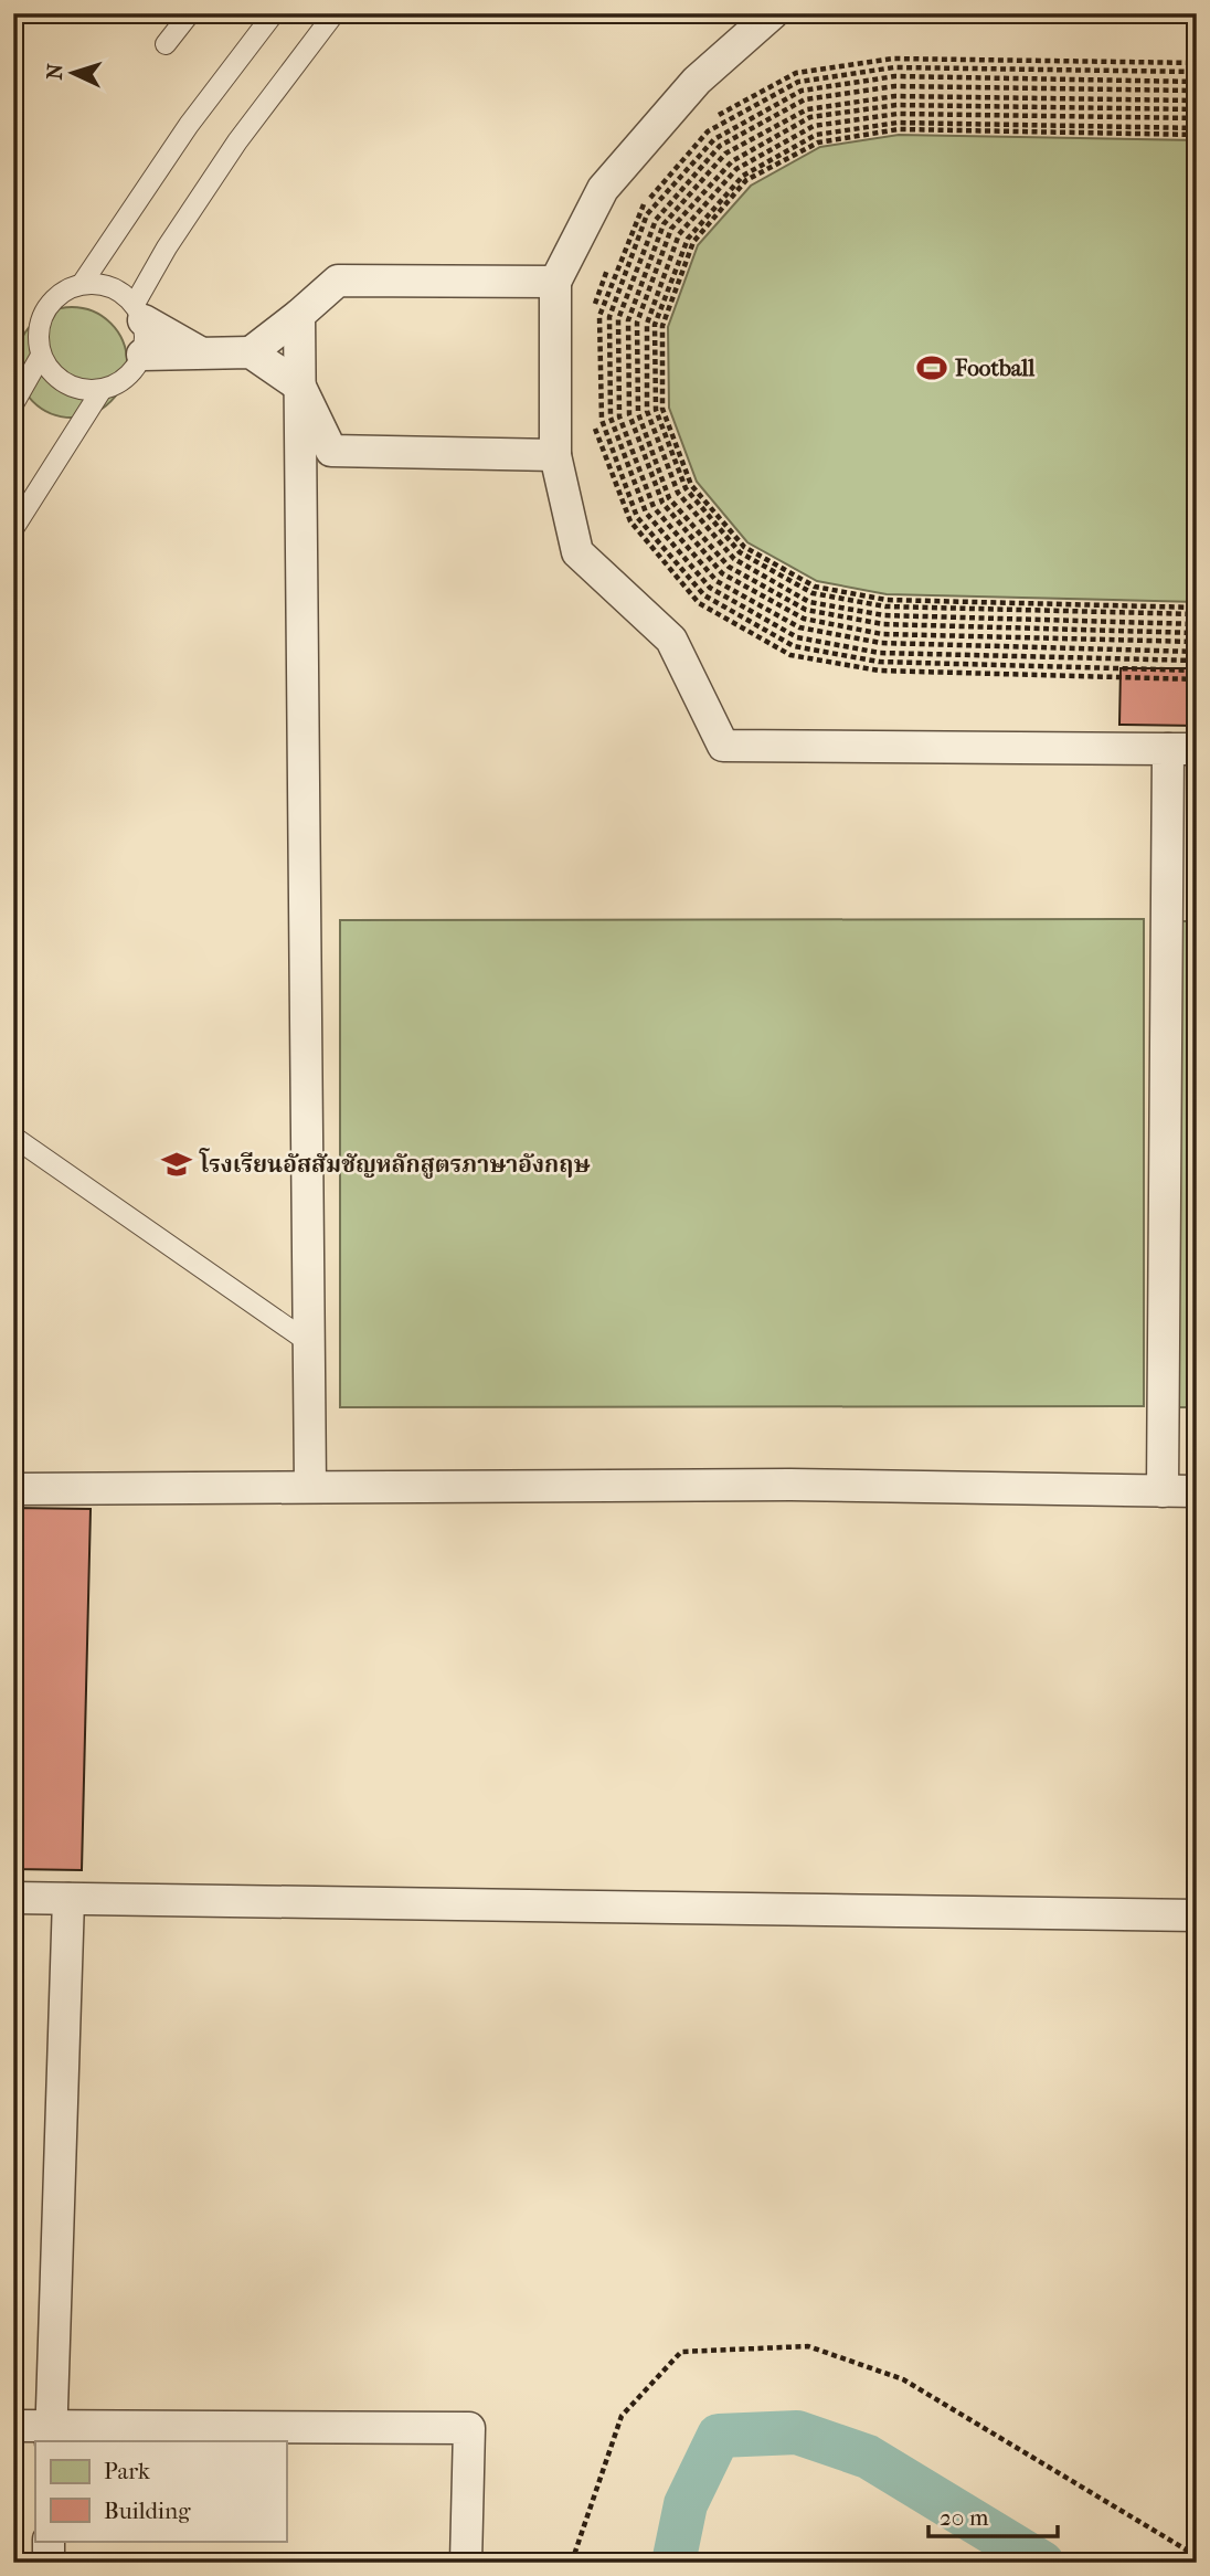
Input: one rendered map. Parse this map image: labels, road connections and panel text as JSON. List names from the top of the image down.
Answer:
{
  "places": {
    "sports": ["Football"],
    "school or university": ["โรงเรียนอัสสัมชัญหลักสูตรภาษาอังกฤษ"]
  },
  "legend": ["Park", "Building"],
  "scale_bar": "20 m",
  "north": "left"
}
